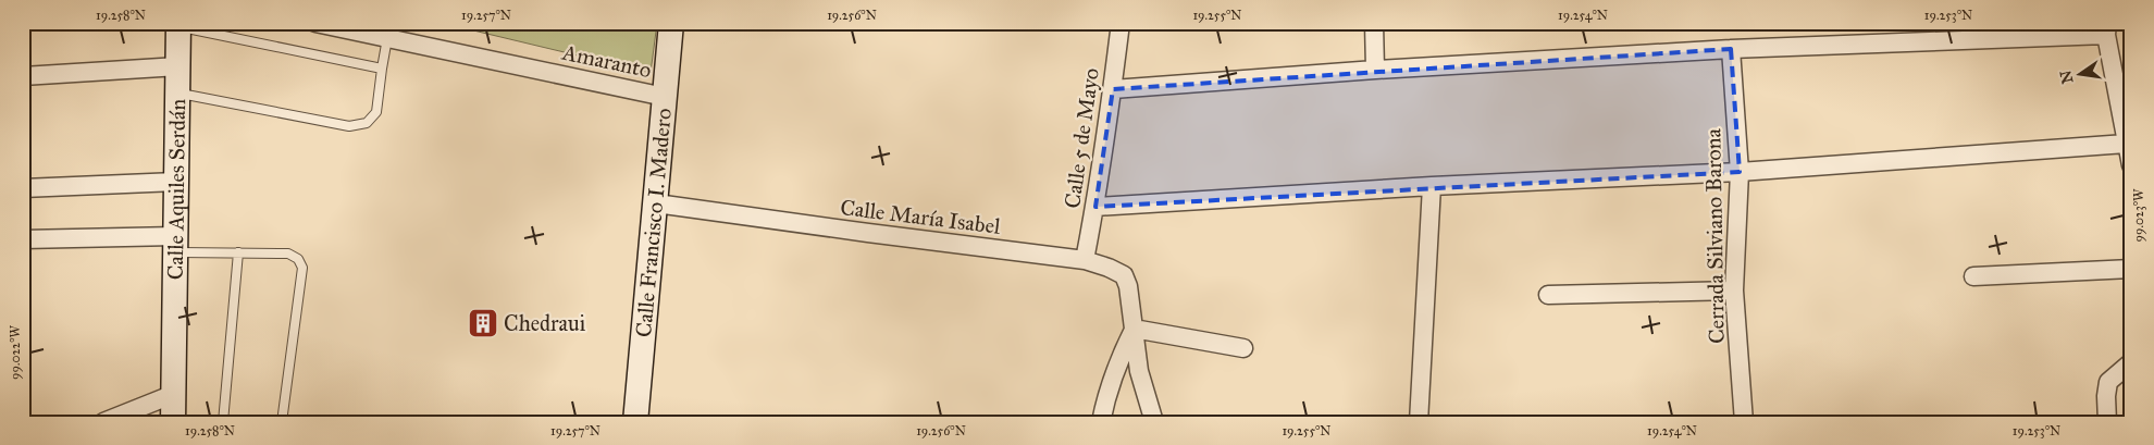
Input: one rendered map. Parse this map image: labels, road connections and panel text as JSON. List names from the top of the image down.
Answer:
{
  "streets": {
    "main road": ["Calle Aquiles Serdán", "Calle Francisco I. Madero"],
    "street": [
      "Amaranto",
      "Calle 5 de Mayo",
      "Calle María Isabel",
      "Cerrada Silviano Barona"
    ]
  },
  "crossings": [
    ["Amaranto", "Calle Francisco I. Madero"],
    ["Calle 5 de Mayo", "Calle María Isabel"],
    ["Calle María Isabel", "Calle Francisco I. Madero"]
  ],
  "places": {
    "building": ["Chedraui"]
  },
  "north": "left",
  "coordinates": [
    "19.258°N",
    "19.257°N",
    "19.256°N",
    "19.255°N",
    "19.254°N",
    "19.253°N",
    "99.023°W",
    "99.022°W"
  ]
}
